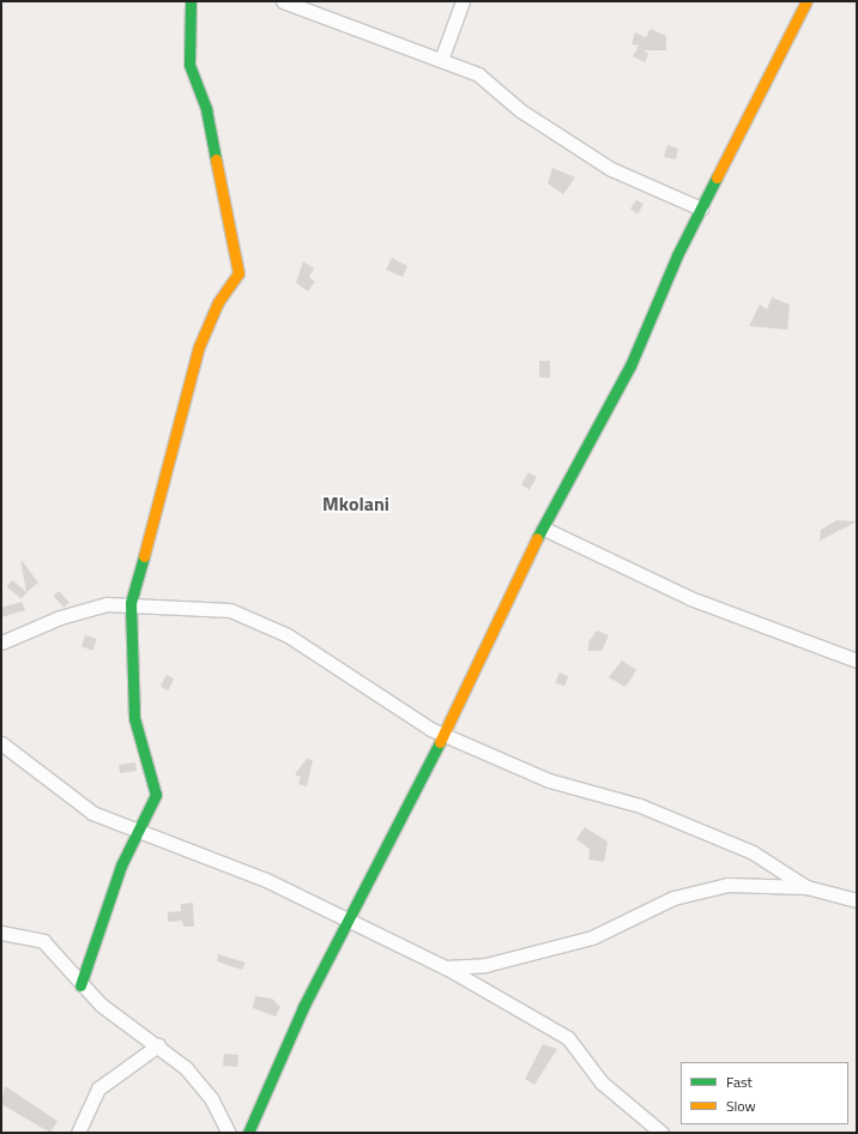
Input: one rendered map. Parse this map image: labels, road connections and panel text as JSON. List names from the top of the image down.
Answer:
{
  "districts": ["Mkolani"],
  "legend": ["Fast", "Slow"]
}
